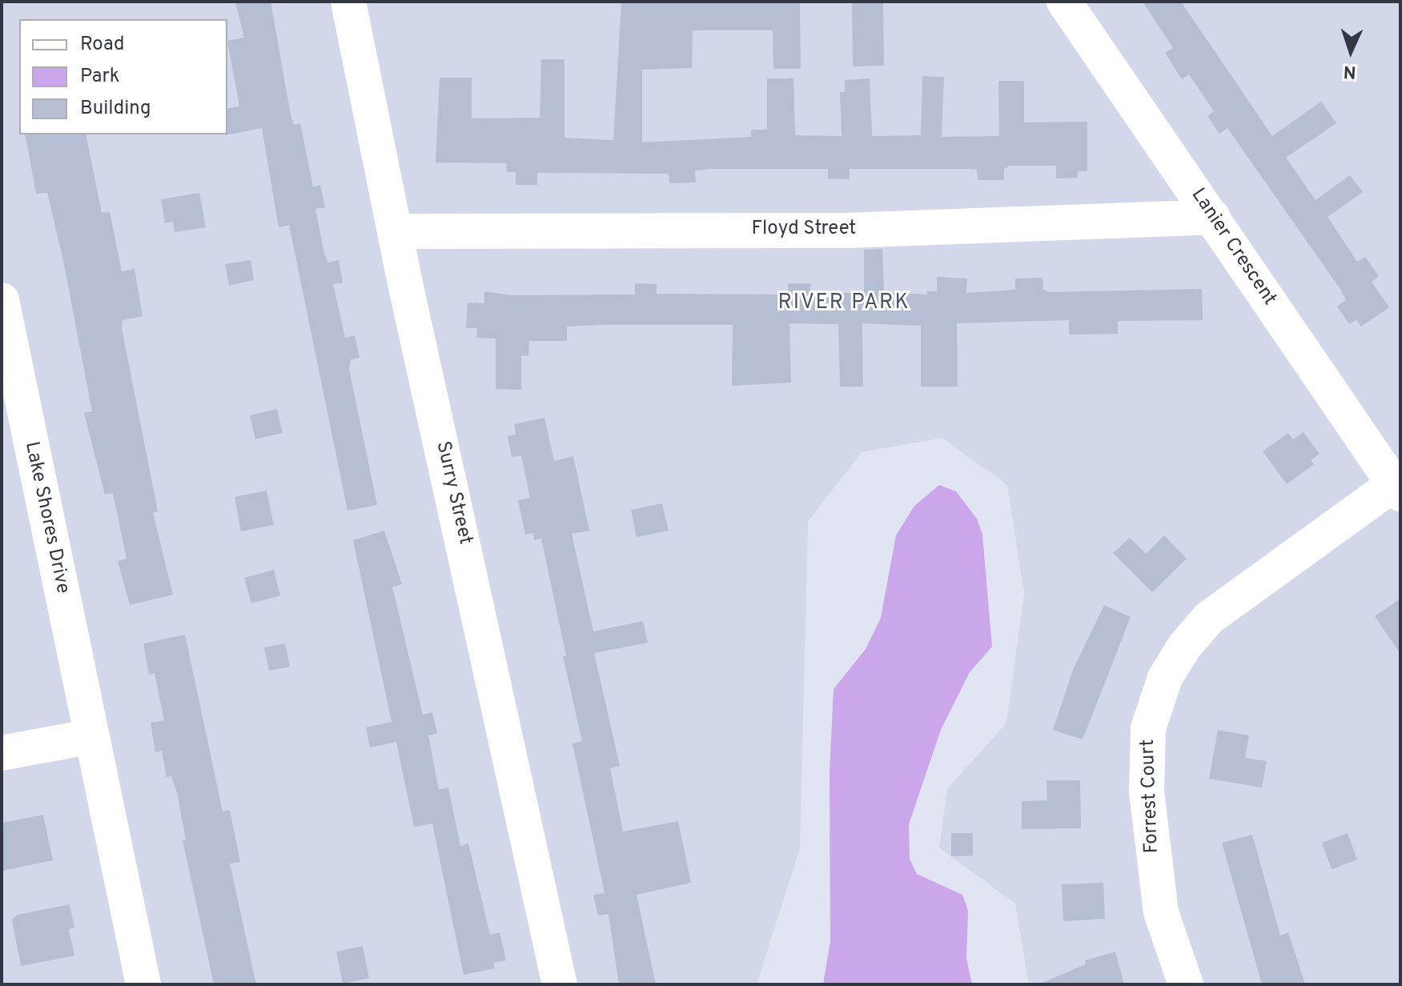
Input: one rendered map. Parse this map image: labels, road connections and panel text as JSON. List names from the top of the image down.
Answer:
{
  "streets": {
    "street": [
      "Floyd Street",
      "Lanier Crescent",
      "Surry Street",
      "Lake Shores Drive",
      "Forrest Court"
    ]
  },
  "crossings": [
    ["Floyd Street", "Lanier Crescent"],
    ["Floyd Street", "Surry Street"],
    ["Lanier Crescent", "Forrest Court"]
  ],
  "districts": ["RIVER PARK"],
  "legend": ["Road", "Park", "Building"],
  "north": "bottom"
}
